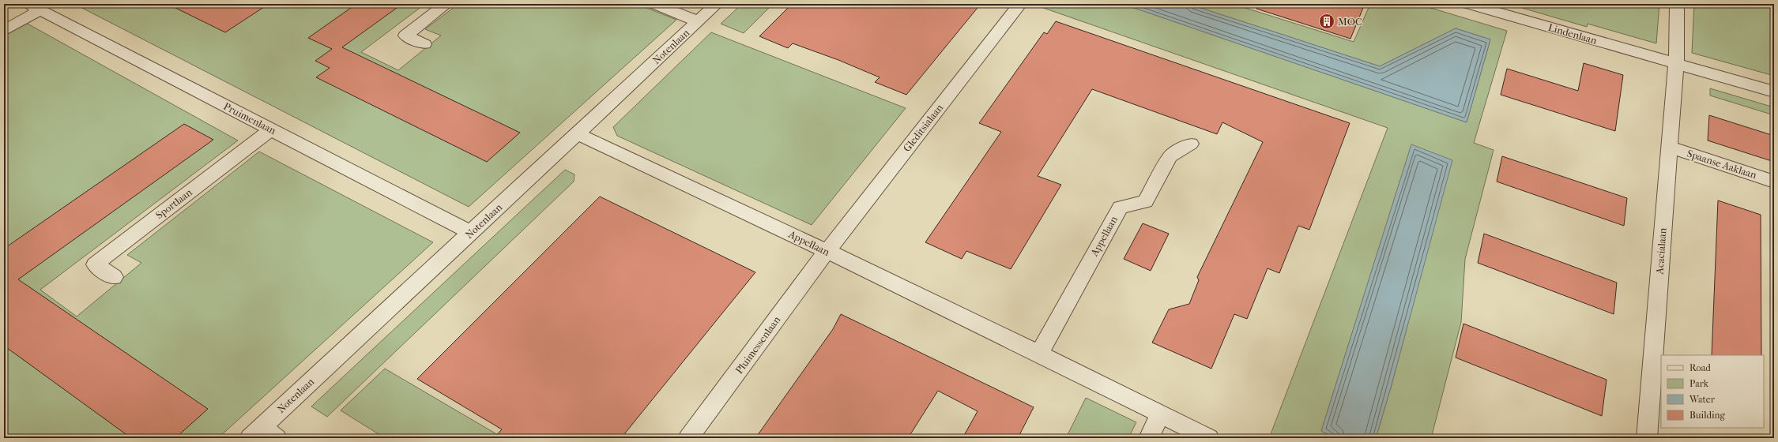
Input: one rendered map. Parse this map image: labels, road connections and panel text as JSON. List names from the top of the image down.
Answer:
{
  "streets": {
    "street": [
      "Lindenlaan",
      "Notenlaan",
      "Pruimenlaan",
      "Gleditsialaan",
      "Spaanse Aaklaan",
      "Sportlaan",
      "Appellaan",
      "Acacialaan",
      "Pluimessenlaan"
    ]
  },
  "crossings": [
    ["Lindenlaan", "Acacialaan"],
    ["Notenlaan", "Pruimenlaan"],
    ["Notenlaan", "Appellaan"],
    ["Pruimenlaan", "Sportlaan"],
    ["Gleditsialaan", "Appellaan"],
    ["Gleditsialaan", "Pluimessenlaan"],
    ["Spaanse Aaklaan", "Acacialaan"],
    ["Appellaan", "Pluimessenlaan"]
  ],
  "places": {
    "building": ["MOC"]
  },
  "legend": [
    "Road",
    "Park",
    "Water",
    "Building"
  ]
}
